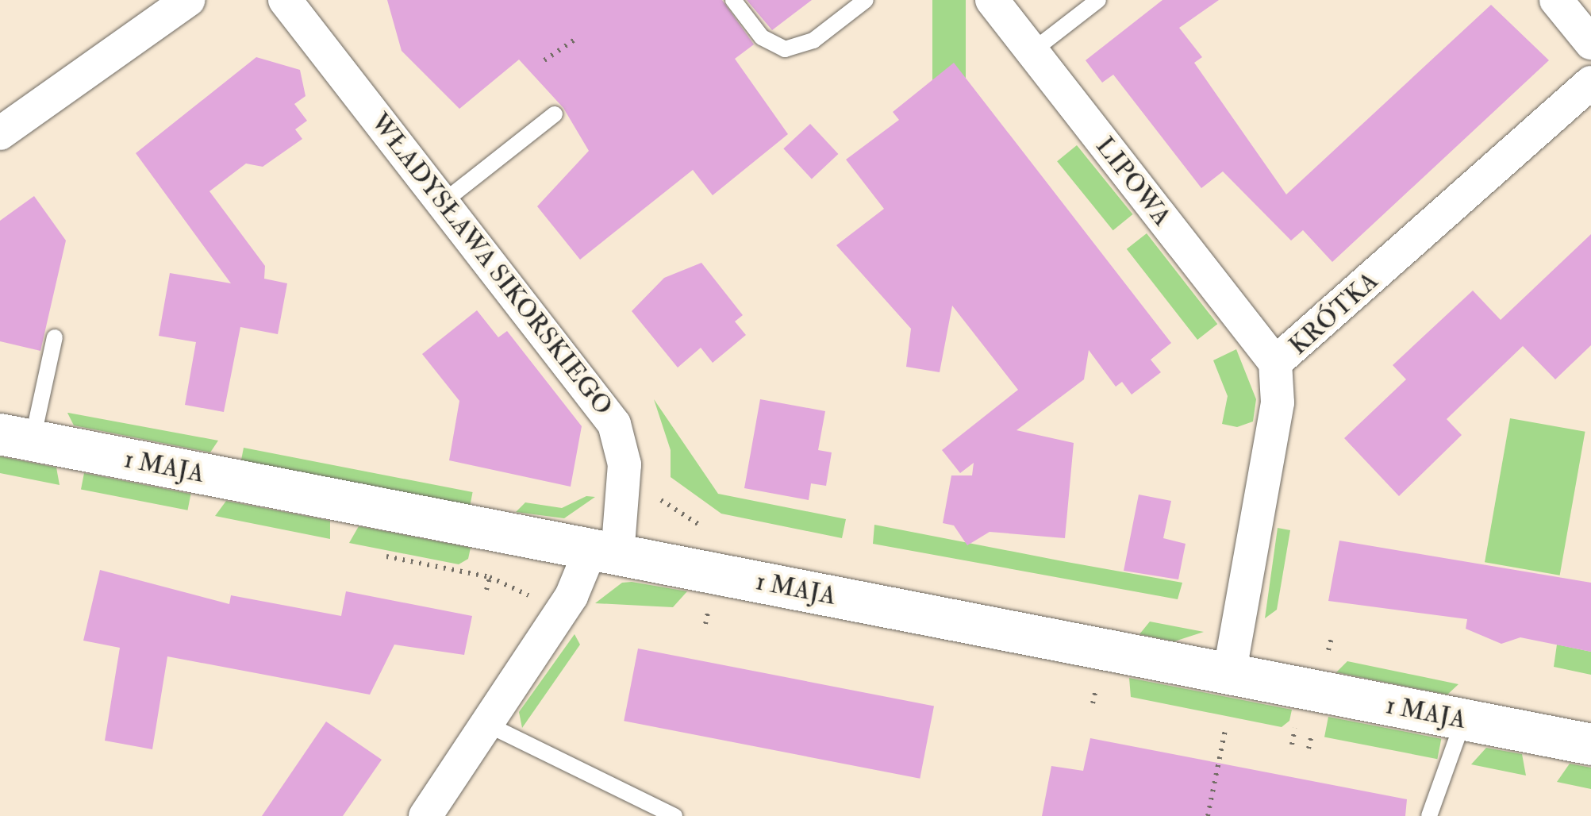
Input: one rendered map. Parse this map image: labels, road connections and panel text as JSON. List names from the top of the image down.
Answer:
{
  "streets": {
    "street": [
      "LIPOWA",
      "WŁADYSŁAWA SIKORSKIEGO",
      "KRÓTKA",
      "1 MAJA"
    ]
  },
  "crossings": [
    ["LIPOWA", "KRÓTKA"],
    ["WŁADYSŁAWA SIKORSKIEGO", "1 MAJA"],
    ["KRÓTKA", "1 MAJA"]
  ]
}
